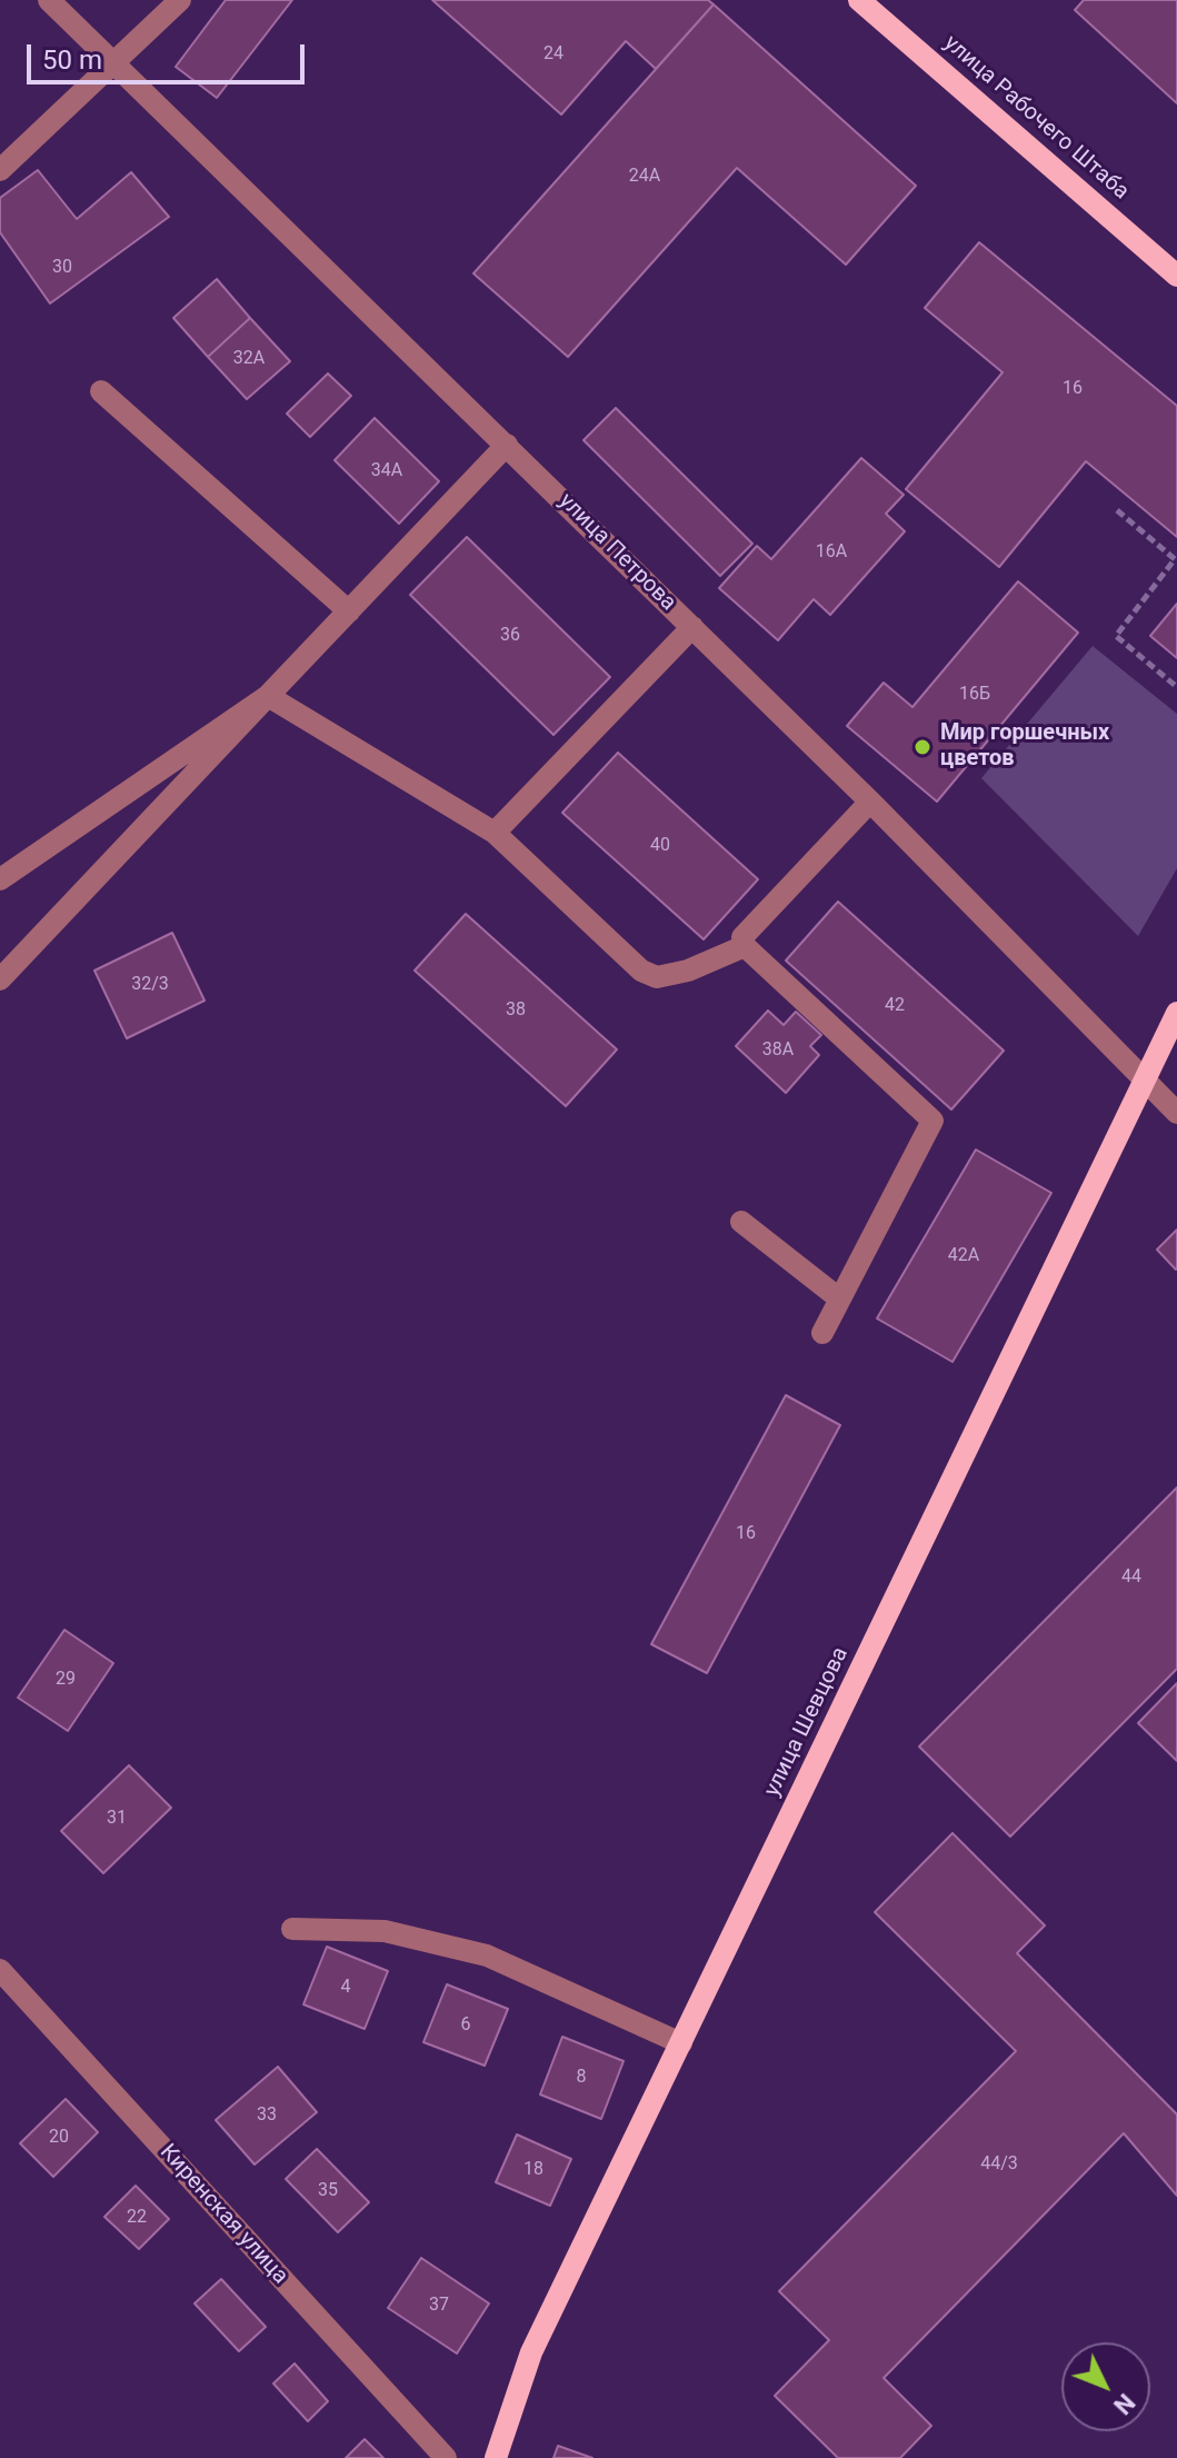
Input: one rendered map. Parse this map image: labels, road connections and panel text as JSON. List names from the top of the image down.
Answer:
{
  "streets": {
    "main road": ["улица Рабочего Штаба", "улица Шевцова"],
    "street": ["улица Петрова", "Киренская улица"]
  },
  "crossings": [
    ["улица Петрова", "улица Шевцова"]
  ],
  "places": ["Мир горшечных цветов"],
  "house_numbers": [
    "24",
    "24А",
    "30",
    "32А",
    "16",
    "34А",
    "16А",
    "36",
    "16Б",
    "40",
    "32/3",
    "42",
    "38",
    "38А",
    "42А",
    "16",
    "44",
    "29",
    "31",
    "4",
    "6",
    "8",
    "33",
    "20",
    "44/3",
    "18",
    "35",
    "22",
    "37"
  ],
  "scale_bar": "50 m",
  "north": "bottom right"
}
